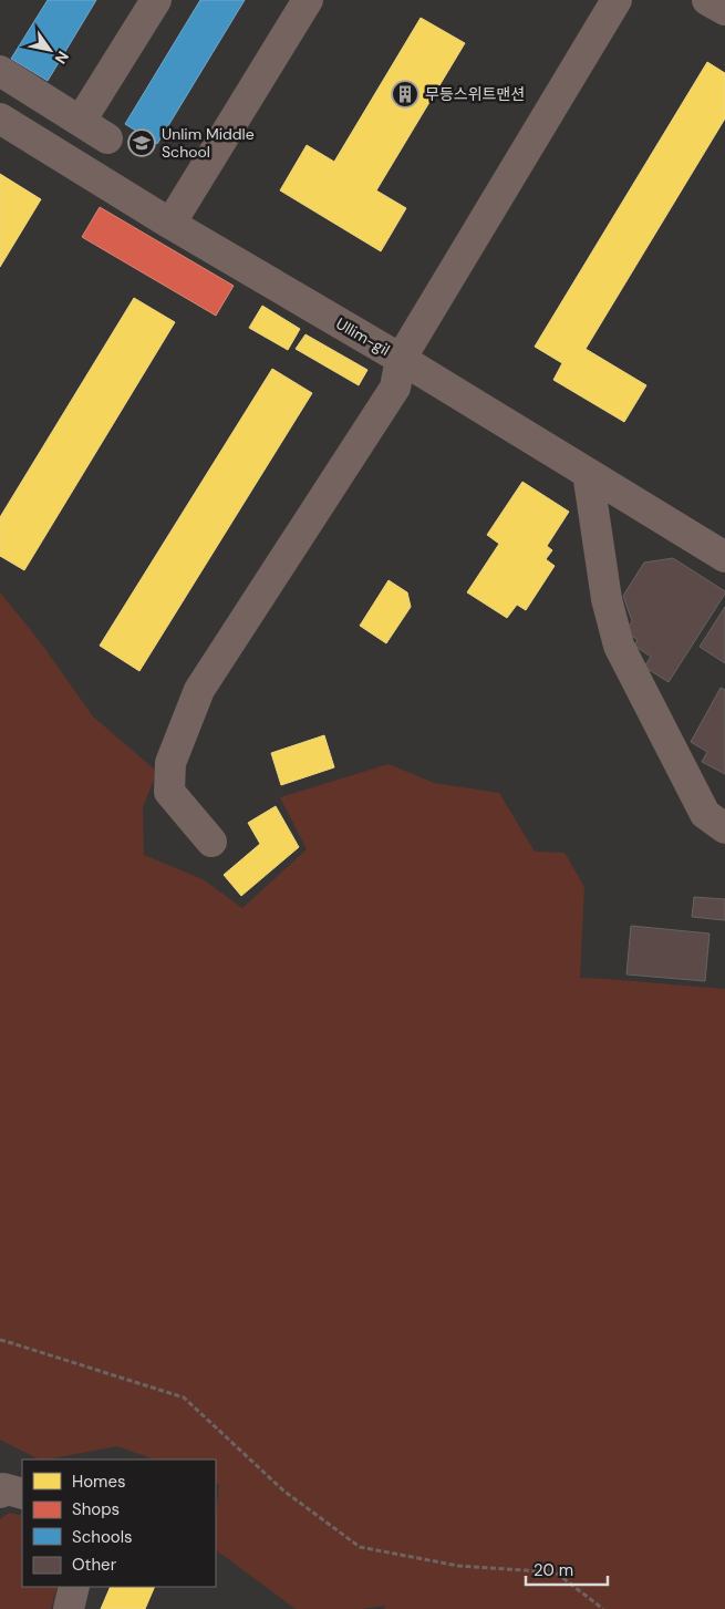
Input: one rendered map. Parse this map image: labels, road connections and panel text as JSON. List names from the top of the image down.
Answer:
{
  "streets": {
    "street": ["Ullim-gil"]
  },
  "places": {
    "building": ["무등스위트맨션"],
    "school or university": ["Unlim Middle School"]
  },
  "legend": [
    "Homes",
    "Shops",
    "Schools",
    "Other"
  ],
  "scale_bar": "20 m",
  "north": "bottom right"
}
